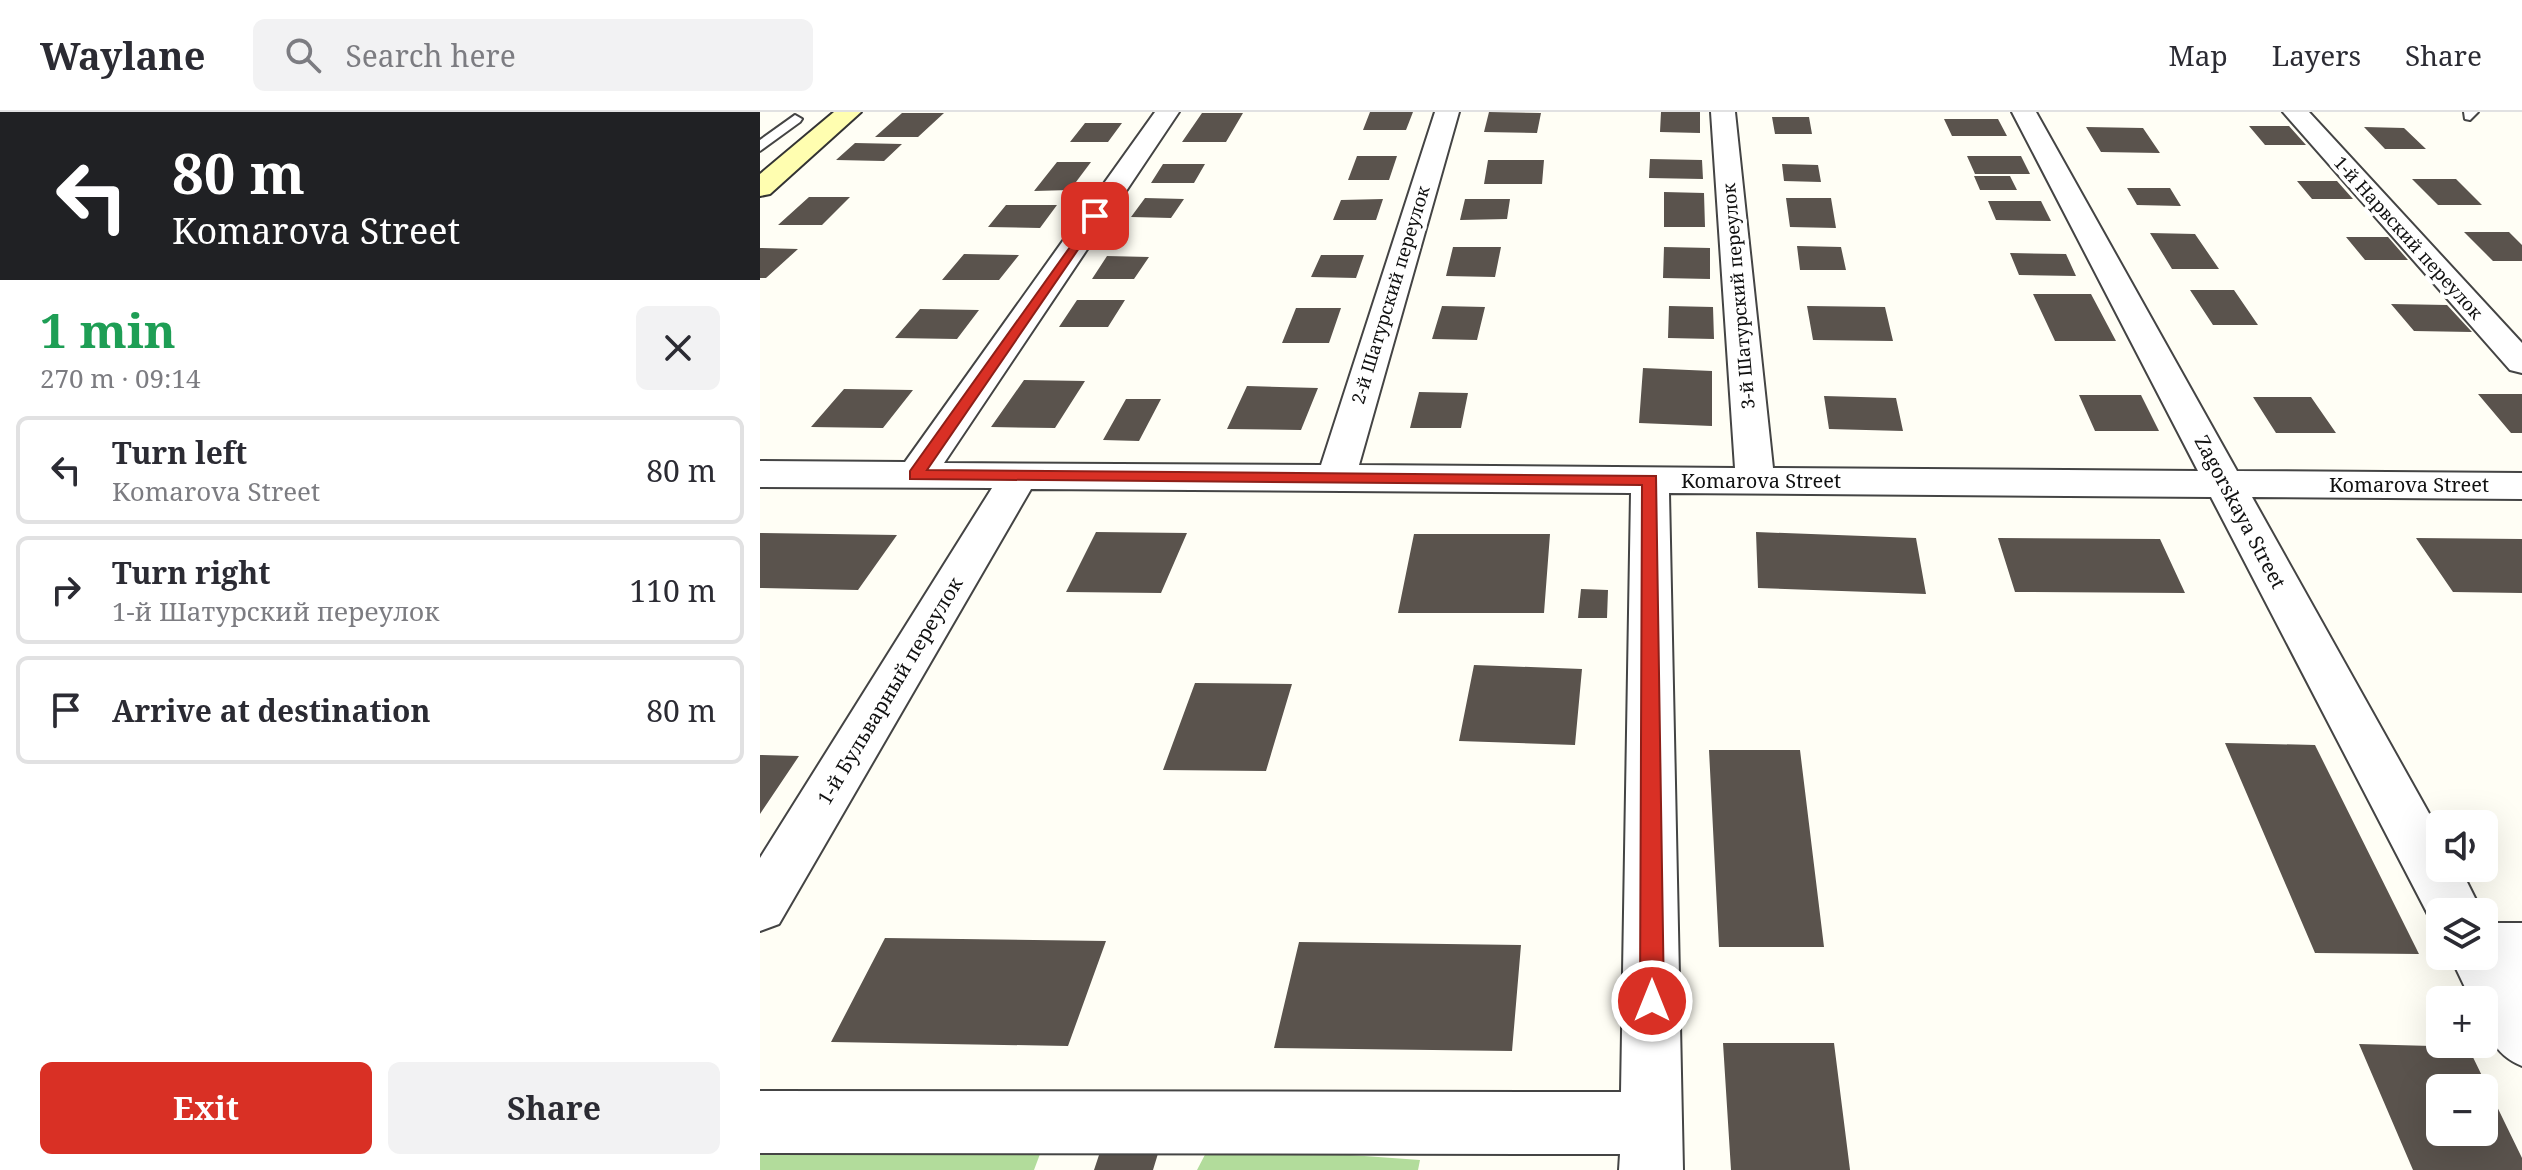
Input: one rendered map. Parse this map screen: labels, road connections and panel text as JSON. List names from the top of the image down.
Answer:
{
  "streets": {
    "street": [
      "1-й Нарвский переулок",
      "2-й Шатурский переулок",
      "3-й Шатурский переулок",
      "Komarova Street",
      "Zagorskaya Street",
      "1-й Бульварный переулок"
    ]
  },
  "crossings": [
    ["2-й Шатурский переулок", "Komarova Street"],
    ["3-й Шатурский переулок", "Komarova Street"],
    ["Komarova Street", "Zagorskaya Street"],
    ["Komarova Street", "1-й Бульварный переулок"]
  ],
  "page": {
    "header": "Waylane",
    "search": "Search here",
    "nav": ["Map", "Layers", "Share"],
    "turn": ["80 m", "Komarova Street"],
    "heading": ["1 min", "270 m · 09:14"],
    "list": [
      {
        "name": "Turn left",
        "note": "Komarova Street",
        "value": "80 m"
      },
      {
        "name": "Turn right",
        "note": "1-й Шатурский переулок",
        "value": "110 m"
      },
      {
        "name": "Arrive at destination",
        "value": "80 m"
      }
    ],
    "map_buttons": ["+", "−"],
    "buttons": ["Exit", "Share"]
  }
}
